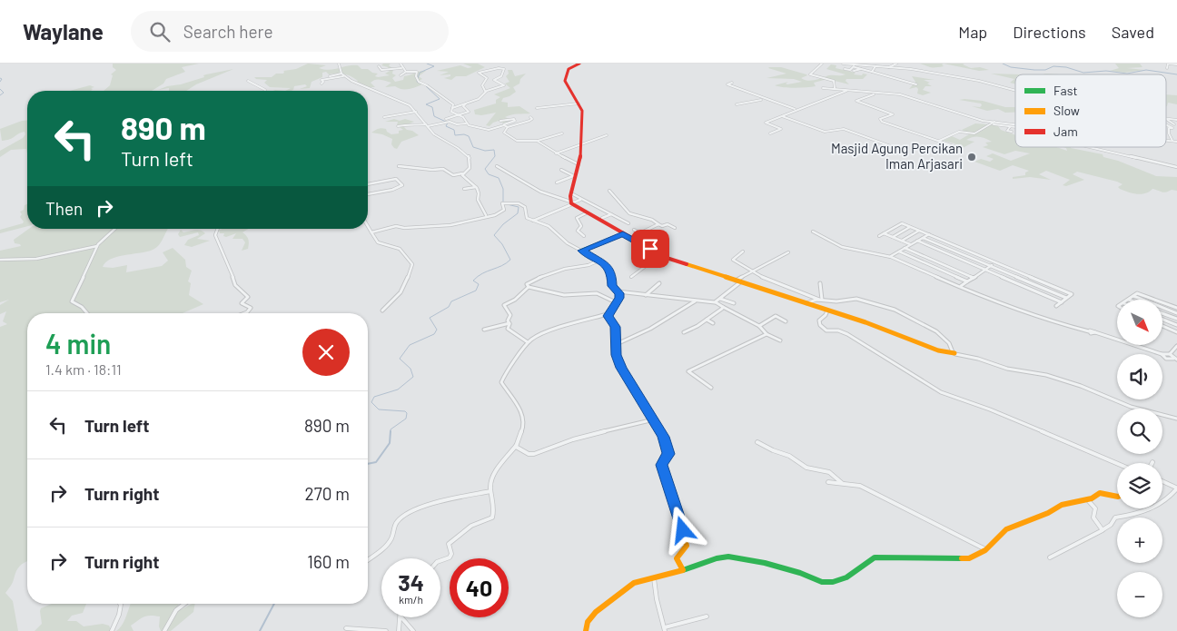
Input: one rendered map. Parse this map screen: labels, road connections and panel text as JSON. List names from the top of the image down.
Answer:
{
  "places": ["Masjid Agung Percikan Iman Arjasari"],
  "legend": ["Fast", "Slow", "Jam"],
  "north": "bottom right",
  "page": {
    "header": "Waylane",
    "search": "Search here",
    "nav": ["Map", "Directions", "Saved"],
    "turn": ["890 m", "Turn left"],
    "then": "Then",
    "map_buttons": ["+", "−"],
    "heading": ["4 min", "1.4 km · 18:11"],
    "list": [
      {
        "name": "Turn left",
        "value": "890 m"
      },
      {
        "name": "Turn right",
        "value": "270 m"
      },
      {
        "name": "Turn right",
        "value": "160 m"
      }
    ],
    "speed": "34 km/h",
    "limit": "40"
  }
}
